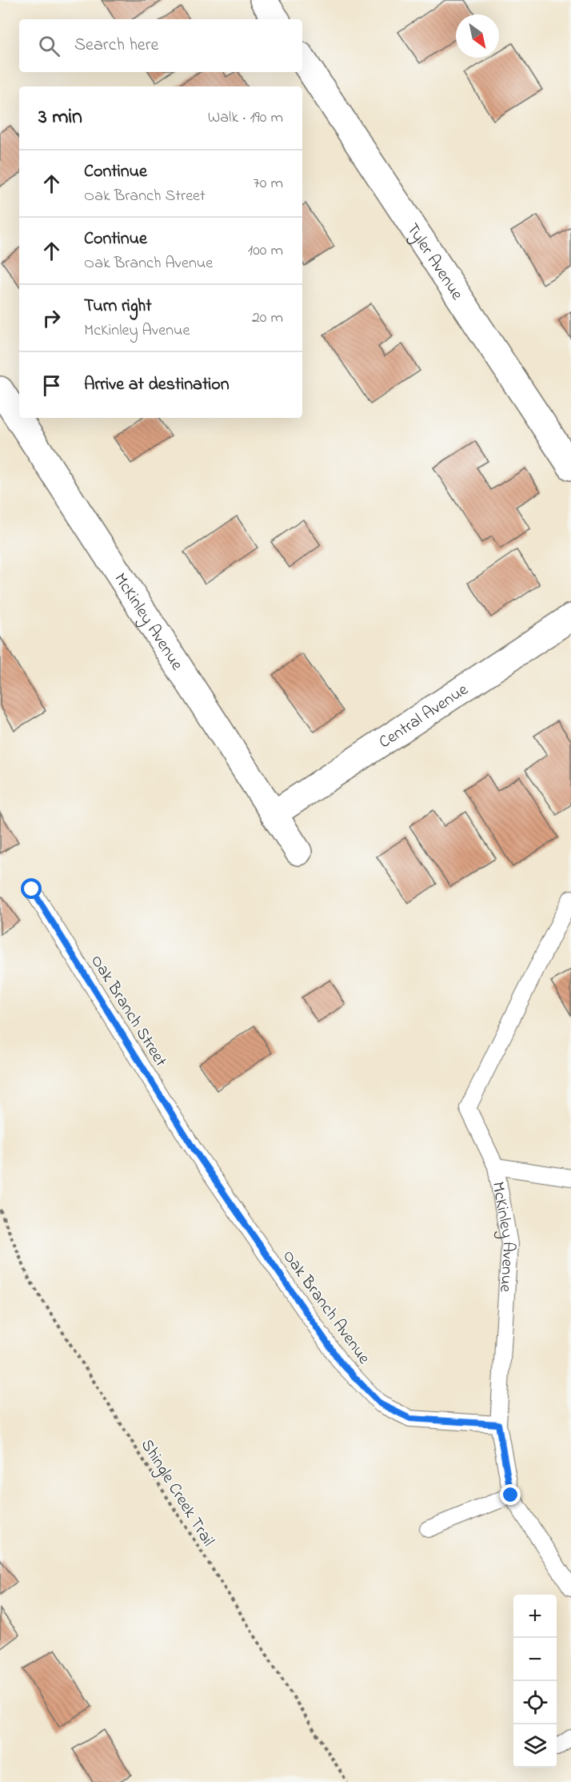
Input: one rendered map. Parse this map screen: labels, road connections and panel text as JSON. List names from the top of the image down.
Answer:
{
  "streets": {
    "street": ["Tyler Avenue", "McKinley Avenue", "Central Avenue"],
    "lane": ["Oak Branch Street", "Oak Branch Avenue"],
    "path": ["Shingle Creek Trail"]
  },
  "crossings": [
    ["McKinley Avenue", "Central Avenue"],
    ["McKinley Avenue", "Oak Branch Avenue"],
    ["Oak Branch Street", "Oak Branch Avenue"]
  ],
  "north": "bottom right",
  "page": {
    "search": "Search here",
    "heading": ["3 min", "Walk · 190 m"],
    "list": [
      ["Continue", "Oak Branch Street", "70 m"],
      ["Continue", "Oak Branch Avenue", "100 m"],
      ["Turn right", "McKinley Avenue", "20 m"],
      "Arrive at destination"
    ],
    "map_buttons": ["+", "−"]
  }
}
